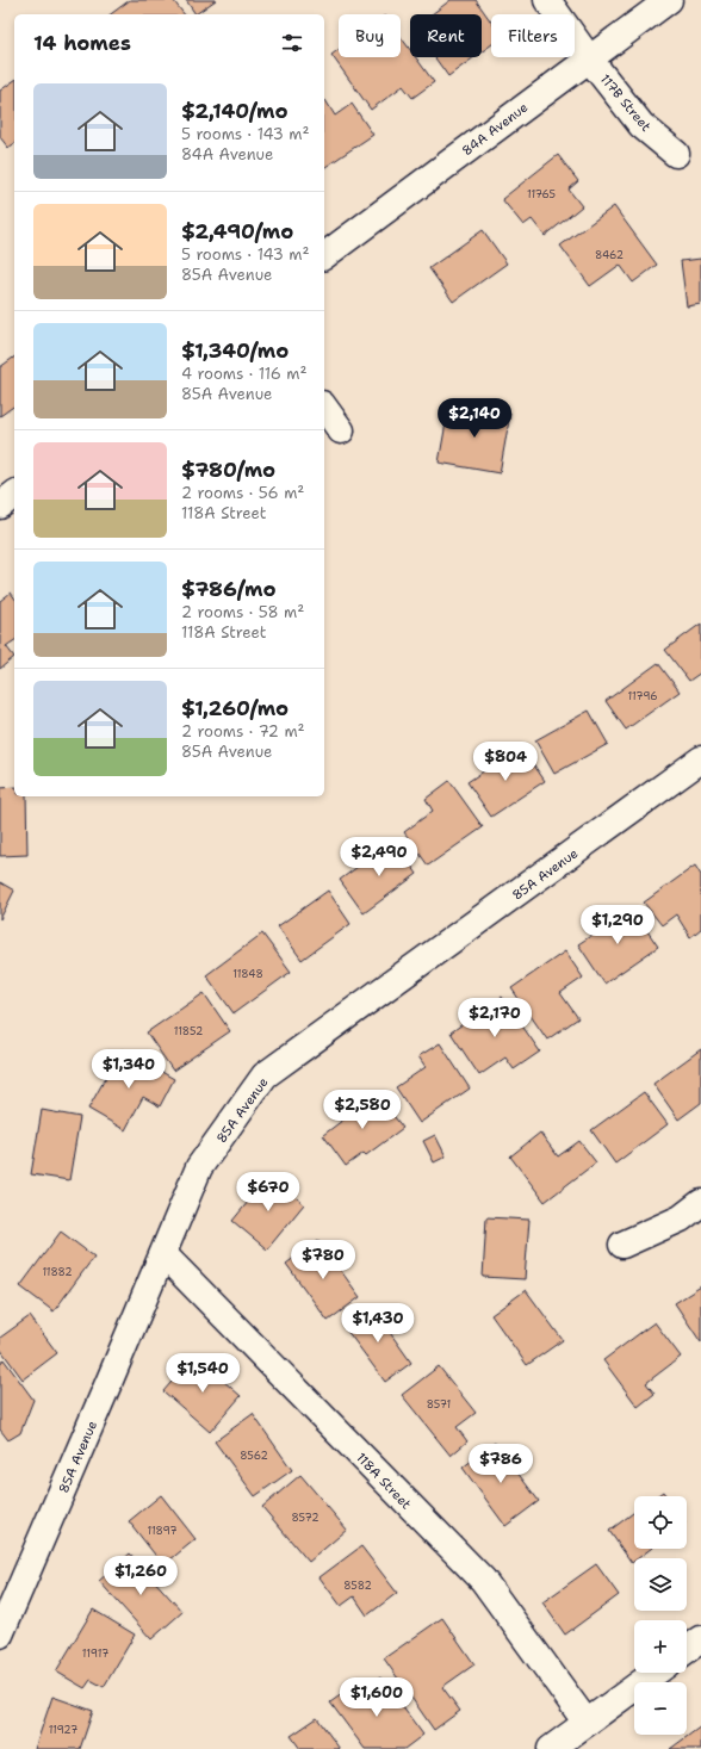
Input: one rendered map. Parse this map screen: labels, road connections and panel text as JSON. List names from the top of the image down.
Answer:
{
  "streets": {
    "street": [
      "117B Street",
      "84A Avenue",
      "85A Avenue",
      "118A Street"
    ]
  },
  "crossings": [
    ["117B Street", "84A Avenue"],
    ["85A Avenue", "118A Street"]
  ],
  "house_numbers": [
    "11765",
    "8462",
    "11796",
    "11848",
    "11852",
    "11882",
    "8571",
    "8562",
    "8572",
    "11897",
    "8582",
    "11917",
    "11927"
  ],
  "page": {
    "chip": ["Buy", "Rent", "Filters"],
    "heading": "14 homes",
    "list": [
      {
        "name": "$2,140/mo",
        "note": "5 rooms · 143 m² · 84A Avenue"
      },
      {
        "name": "$2,490/mo",
        "note": "5 rooms · 143 m² · 85A Avenue"
      },
      {
        "name": "$1,340/mo",
        "note": "4 rooms · 116 m² · 85A Avenue"
      },
      {
        "name": "$780/mo",
        "note": "2 rooms · 56 m² · 118A Street"
      },
      {
        "name": "$786/mo",
        "note": "2 rooms · 58 m² · 118A Street"
      },
      {
        "name": "$1,260/mo",
        "note": "2 rooms · 72 m² · 85A Avenue"
      }
    ],
    "price": [
      "$2,140",
      "$804",
      "$2,490",
      "$1,290",
      "$2,170",
      "$1,340",
      "$2,580",
      "$670",
      "$780",
      "$1,430",
      "$1,540",
      "$786",
      "$1,260",
      "$1,600"
    ],
    "map_buttons": ["+", "−"]
  }
}
